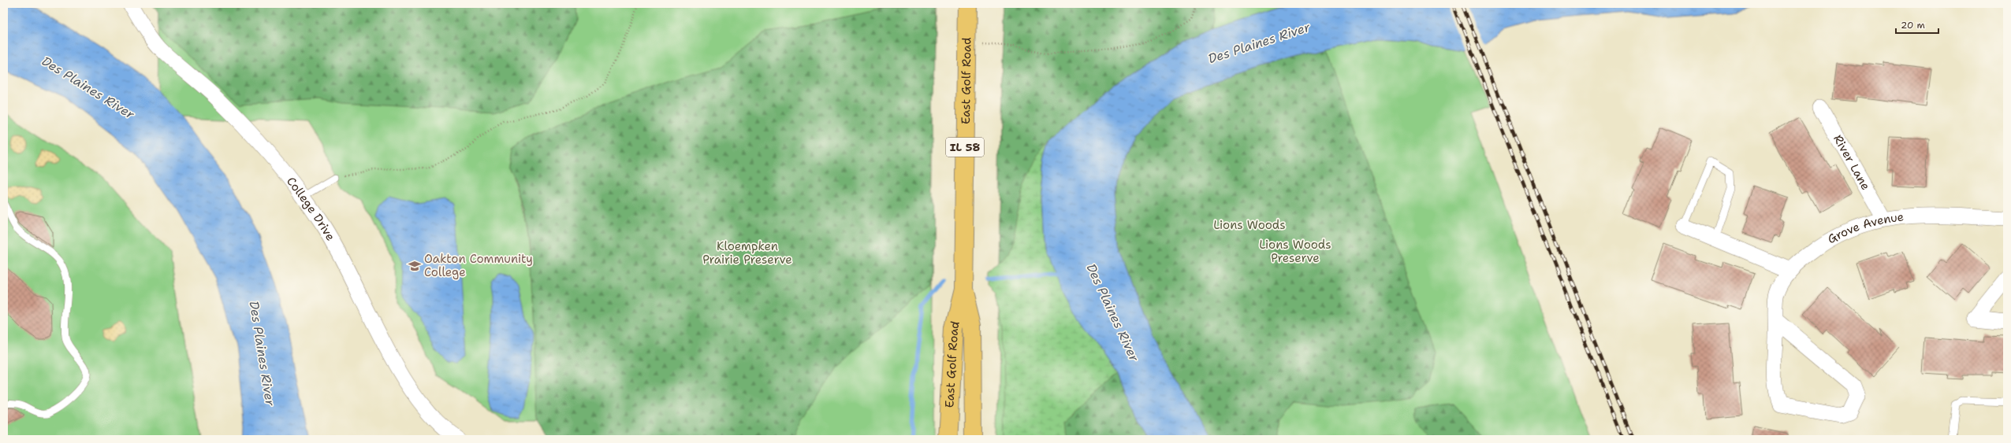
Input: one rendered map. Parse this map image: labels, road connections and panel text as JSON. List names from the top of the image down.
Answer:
{
  "streets": {
    "main road": ["East Golf Road", "IL 58"],
    "street": ["River Lane", "College Drive", "Grove Avenue"]
  },
  "crossings": [
    ["River Lane", "Grove Avenue"]
  ],
  "water": ["Des Plaines River"],
  "parks": ["Lions Woods", "Lions Woods Preserve", "Kloempken Prairie Preserve"],
  "places": {
    "school or university": ["Oakton Community College"]
  },
  "scale_bar": "20 m"
}
